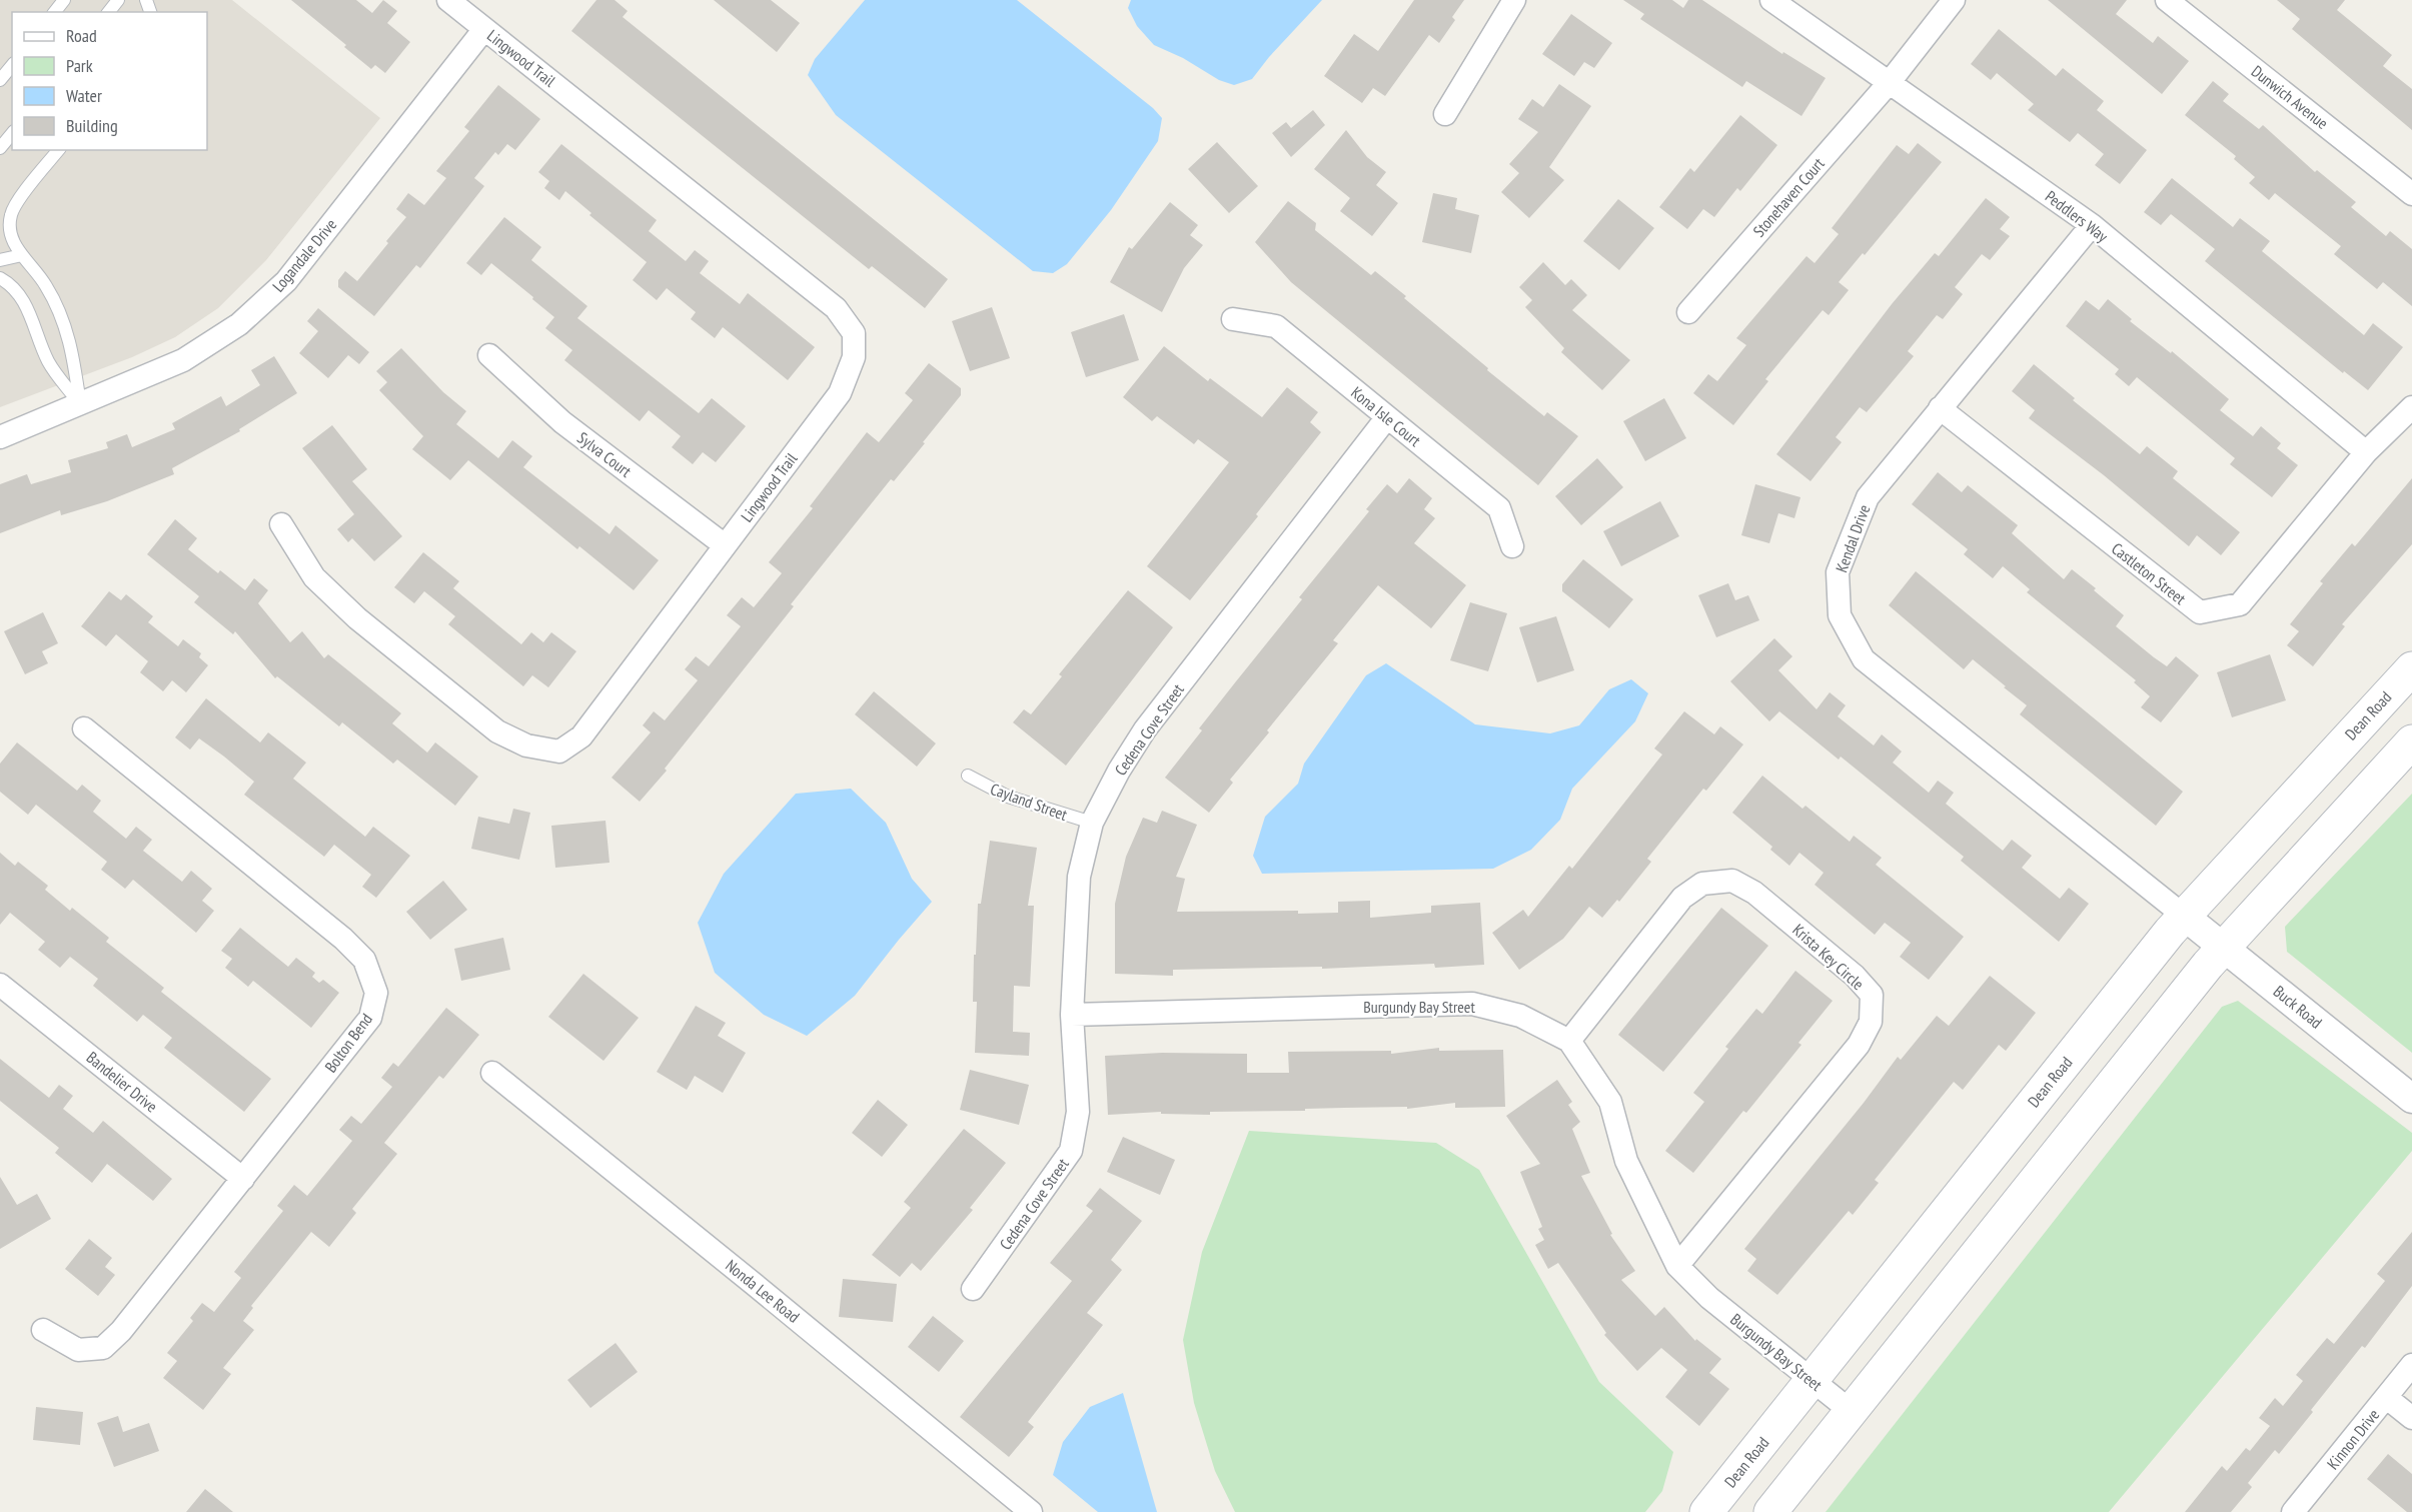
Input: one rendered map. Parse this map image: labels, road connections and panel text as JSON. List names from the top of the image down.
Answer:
{
  "streets": {
    "main road": ["Dean Road"],
    "street": [
      "Lingwood Trail",
      "Dunwich Avenue",
      "Stonehaven Court",
      "Peddlers Way",
      "Logandale Drive",
      "Kona Isle Court",
      "Sylva Court",
      "Kendal Drive",
      "Castleton Street",
      "Cedena Cove Street",
      "Krista Key Circle",
      "Burgundy Bay Street",
      "Buck Road",
      "Bolton Bend",
      "Bandelier Drive",
      "Nonda Lee Road",
      "Kinnon Drive"
    ],
    "lane": ["Cayland Street"]
  },
  "crossings": [
    ["Lingwood Trail", "Logandale Drive"],
    ["Lingwood Trail", "Sylva Court"],
    ["Stonehaven Court", "Peddlers Way"],
    ["Peddlers Way", "Kendal Drive"],
    ["Peddlers Way", "Castleton Street"],
    ["Kona Isle Court", "Cedena Cove Street"],
    ["Kendal Drive", "Castleton Street"],
    ["Kendal Drive", "Dean Road"],
    ["Kendal Drive", "Buck Road"],
    ["Dean Road", "Burgundy Bay Street"],
    ["Dean Road", "Buck Road"],
    ["Cedena Cove Street", "Cayland Street"],
    ["Cedena Cove Street", "Burgundy Bay Street"],
    ["Krista Key Circle", "Burgundy Bay Street"],
    ["Bolton Bend", "Bandelier Drive"]
  ],
  "legend": [
    "Road",
    "Park",
    "Water",
    "Building"
  ]
}
